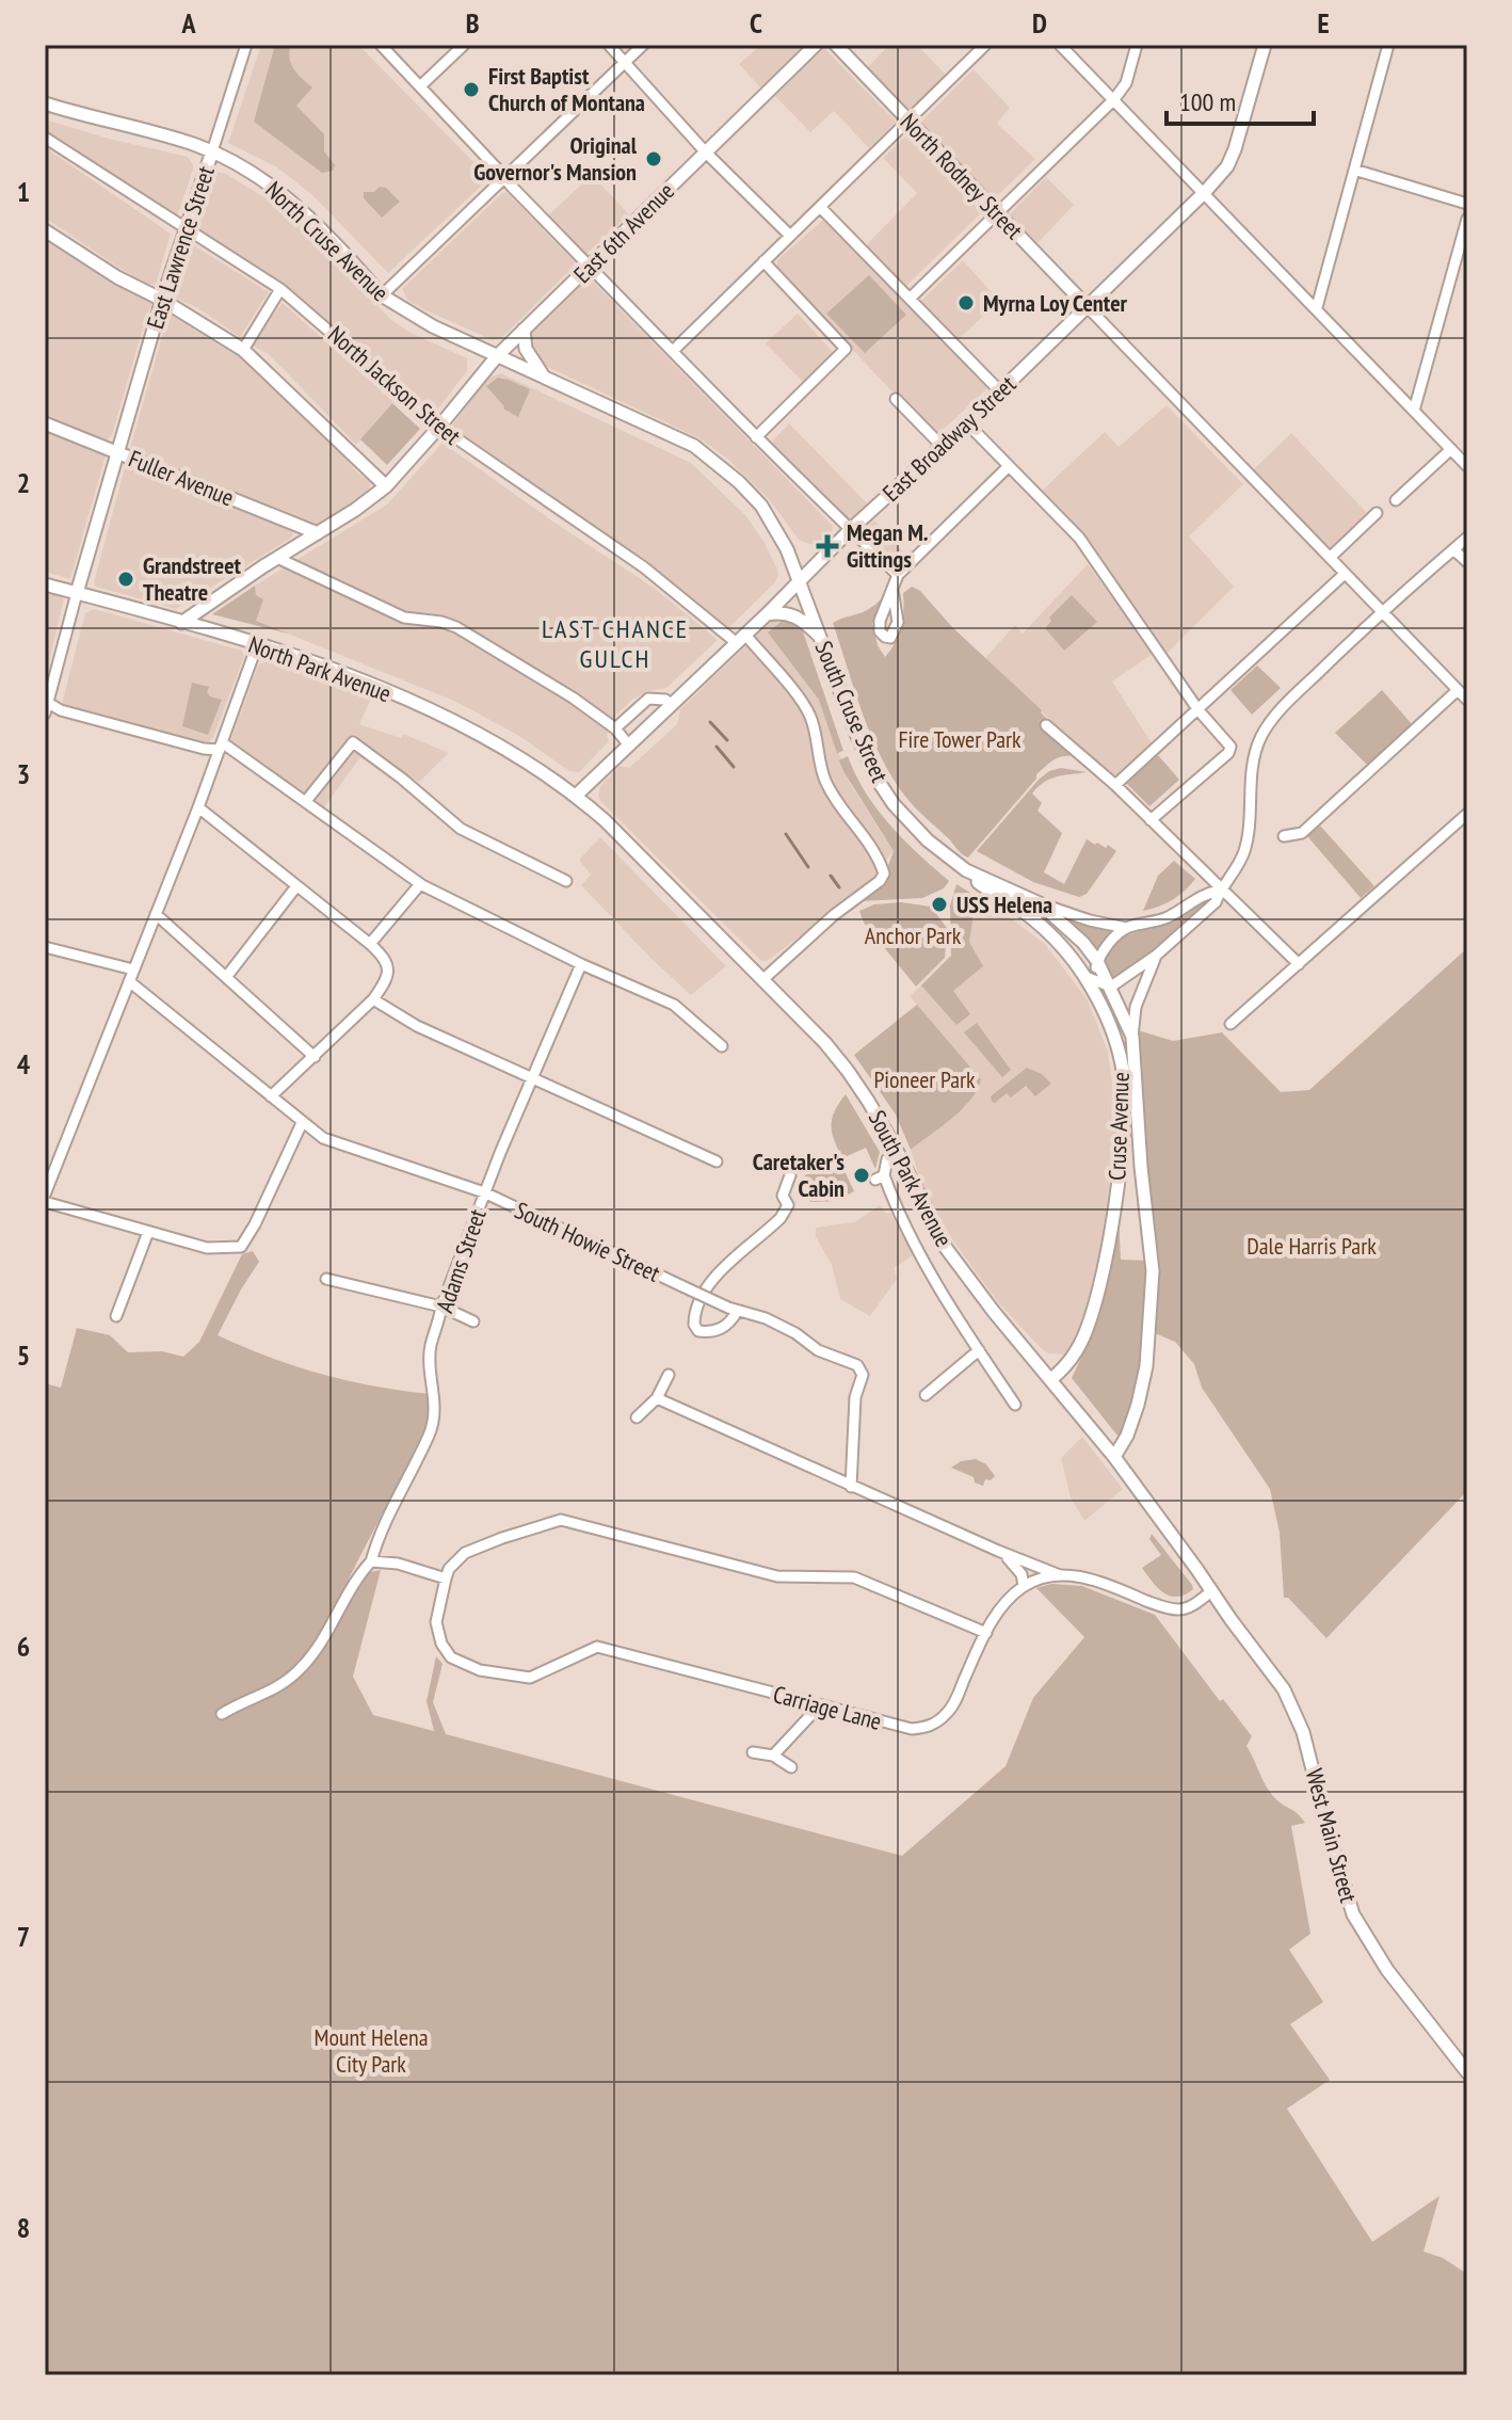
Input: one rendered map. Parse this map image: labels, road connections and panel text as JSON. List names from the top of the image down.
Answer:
{
  "streets": {
    "street": [
      "North Rodney Street",
      "East 6th Avenue",
      "North Cruse Avenue",
      "East Lawrence Street",
      "North Jackson Street",
      "East Broadway Street",
      "Fuller Avenue",
      "North Park Avenue",
      "South Cruse Street",
      "Cruse Avenue",
      "South Park Avenue",
      "South Howie Street",
      "Adams Street",
      "Carriage Lane",
      "West Main Street"
    ]
  },
  "crossings": [
    ["North Rodney Street", "East Broadway Street"],
    ["East 6th Avenue", "North Cruse Avenue"],
    ["East 6th Avenue", "North Jackson Street"],
    ["East 6th Avenue", "Fuller Avenue"],
    ["East 6th Avenue", "North Park Avenue"],
    ["North Cruse Avenue", "East Lawrence Street"],
    ["North Cruse Avenue", "South Cruse Street"],
    ["East Lawrence Street", "North Jackson Street"],
    ["East Lawrence Street", "Fuller Avenue"],
    ["East Lawrence Street", "North Park Avenue"],
    ["North Jackson Street", "East Broadway Street"],
    ["North Jackson Street", "South Park Avenue"],
    ["East Broadway Street", "North Park Avenue"],
    ["East Broadway Street", "South Cruse Street"],
    ["East Broadway Street", "South Park Avenue"],
    ["North Park Avenue", "South Park Avenue"],
    ["South Cruse Street", "Cruse Avenue"],
    ["Cruse Avenue", "South Park Avenue"],
    ["South Park Avenue", "West Main Street"],
    ["South Howie Street", "Adams Street"]
  ],
  "districts": ["LAST CHANCE GULCH"],
  "parks": [
    "Fire Tower Park",
    "Anchor Park",
    "Pioneer Park",
    "Dale Harris Park",
    "Mount Helena City Park"
  ],
  "places": {
    "other": [
      "First Baptist Church of Montana",
      "Original Governor's Mansion",
      "Myrna Loy Center",
      "Grandstreet Theatre",
      "USS Helena",
      "Caretaker's Cabin"
    ],
    "health": ["Megan M. Gittings"]
  },
  "scale_bar": "100 m",
  "grid": {
    "columns": [
      "A",
      "B",
      "C",
      "D",
      "E"
    ],
    "rows": [
      "1",
      "2",
      "3",
      "4",
      "5",
      "6",
      "7",
      "8"
    ]
  }
}
